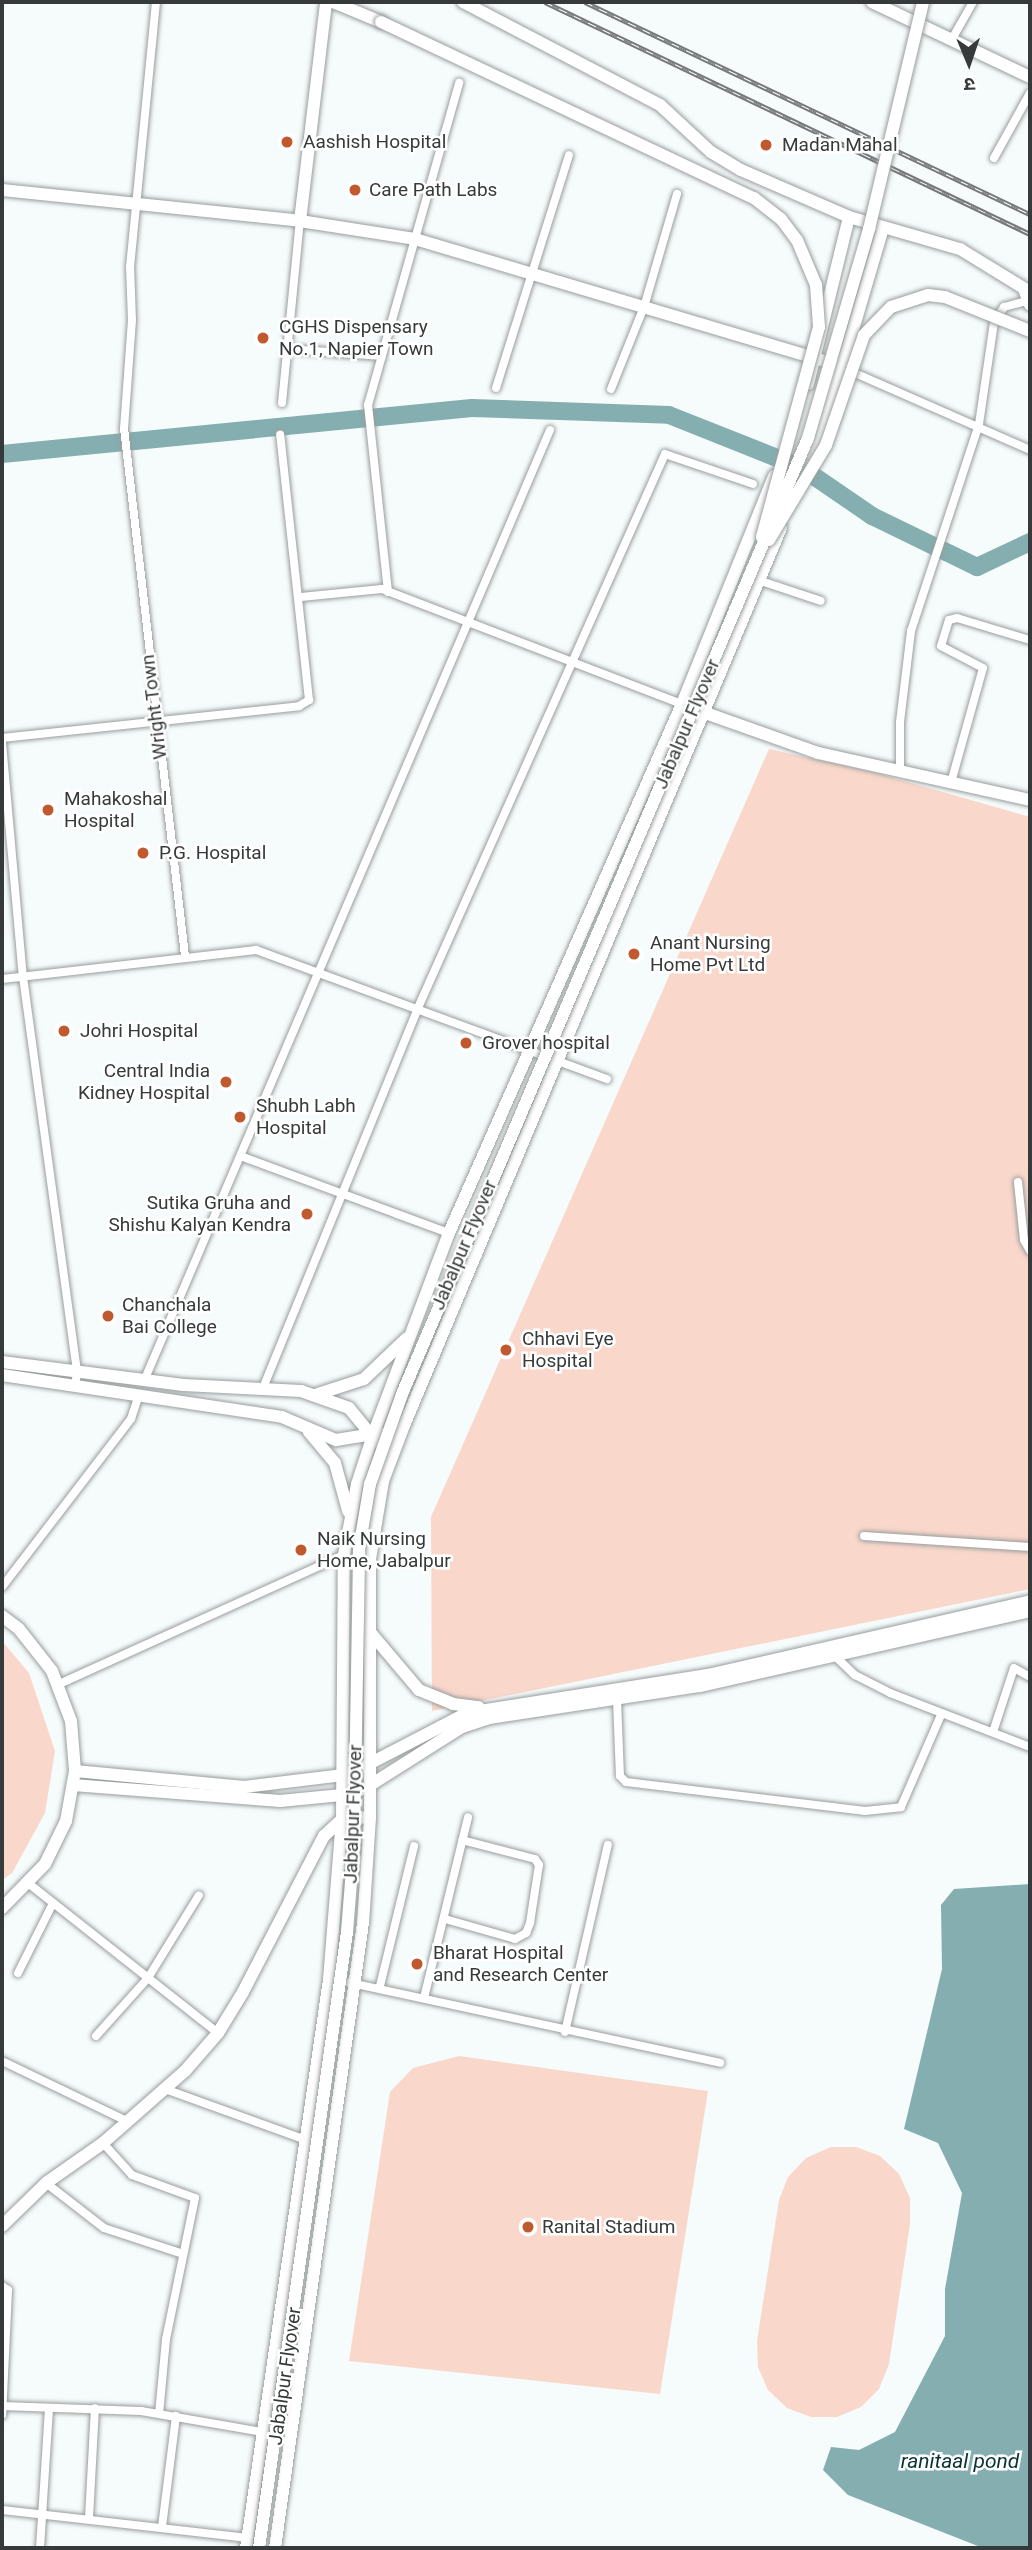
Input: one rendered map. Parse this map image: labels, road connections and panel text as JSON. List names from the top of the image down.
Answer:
{
  "streets": {
    "main road": ["Jabalpur Flyover"],
    "street": ["Wright Town"]
  },
  "water": ["ranitaal pond"],
  "places": [
    "Aashish Hospital",
    "Madan Mahal",
    "Care Path Labs",
    "CGHS Dispensary No.1, Napier Town",
    "Mahakoshal Hospital",
    "P.G. Hospital",
    "Anant Nursing Home Pvt Ltd",
    "Johri Hospital",
    "Grover hospital",
    "Central India Kidney Hospital",
    "Shubh Labh Hospital",
    "Sutika Gruha and Shishu Kalyan Kendra",
    "Chanchala Bai College",
    "Chhavi Eye Hospital",
    "Naik Nursing Home, Jabalpur",
    "Bharat Hospital and Research Center",
    "Ranital Stadium"
  ],
  "north": "bottom"
}
